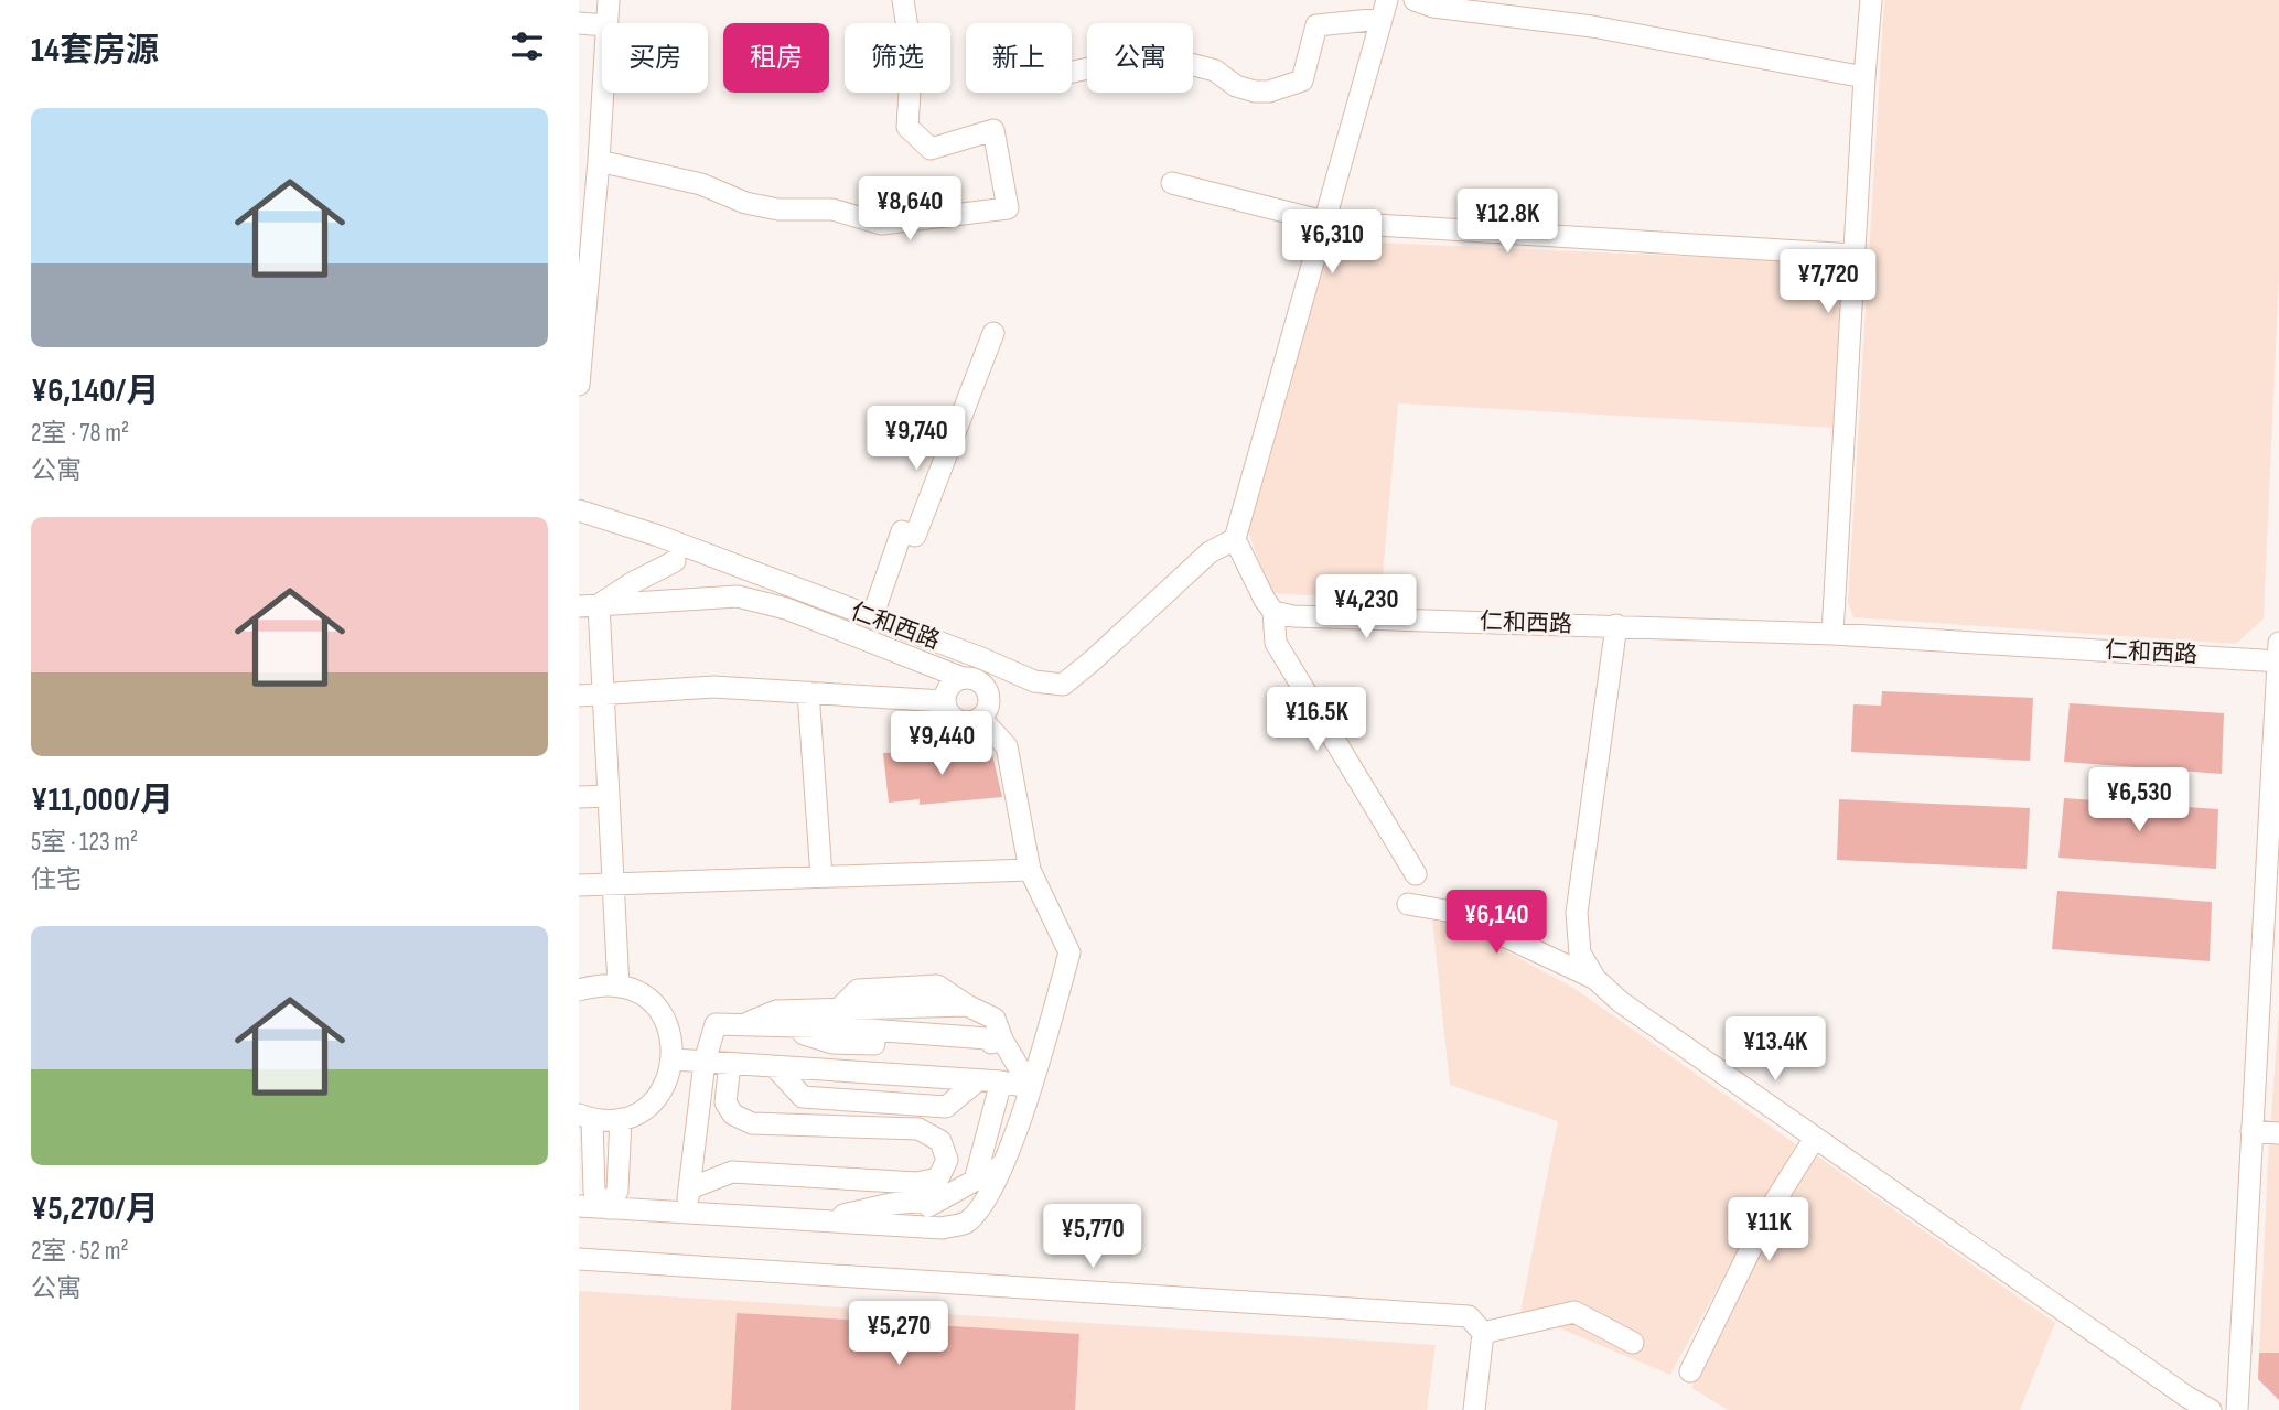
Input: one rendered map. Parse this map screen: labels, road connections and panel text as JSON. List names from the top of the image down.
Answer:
{
  "streets": {
    "street": ["仁和西路"]
  },
  "page": {
    "heading": "14套房源",
    "chip": [
      "买房",
      "租房",
      "筛选",
      "新上",
      "公寓"
    ],
    "list": [
      {
        "name": "¥6,140/月",
        "note": "2室 · 78 m² · 公寓"
      },
      {
        "name": "¥11,000/月",
        "note": "5室 · 123 m² · 住宅"
      },
      {
        "name": "¥5,270/月",
        "note": "2室 · 52 m² · 公寓"
      }
    ],
    "price": [
      "¥8,640",
      "¥12.8K",
      "¥6,310",
      "¥7,720",
      "¥9,740",
      "¥4,230",
      "¥16.5K",
      "¥9,440",
      "¥6,530",
      "¥6,140",
      "¥13.4K",
      "¥11K",
      "¥5,770",
      "¥5,270"
    ]
  }
}
